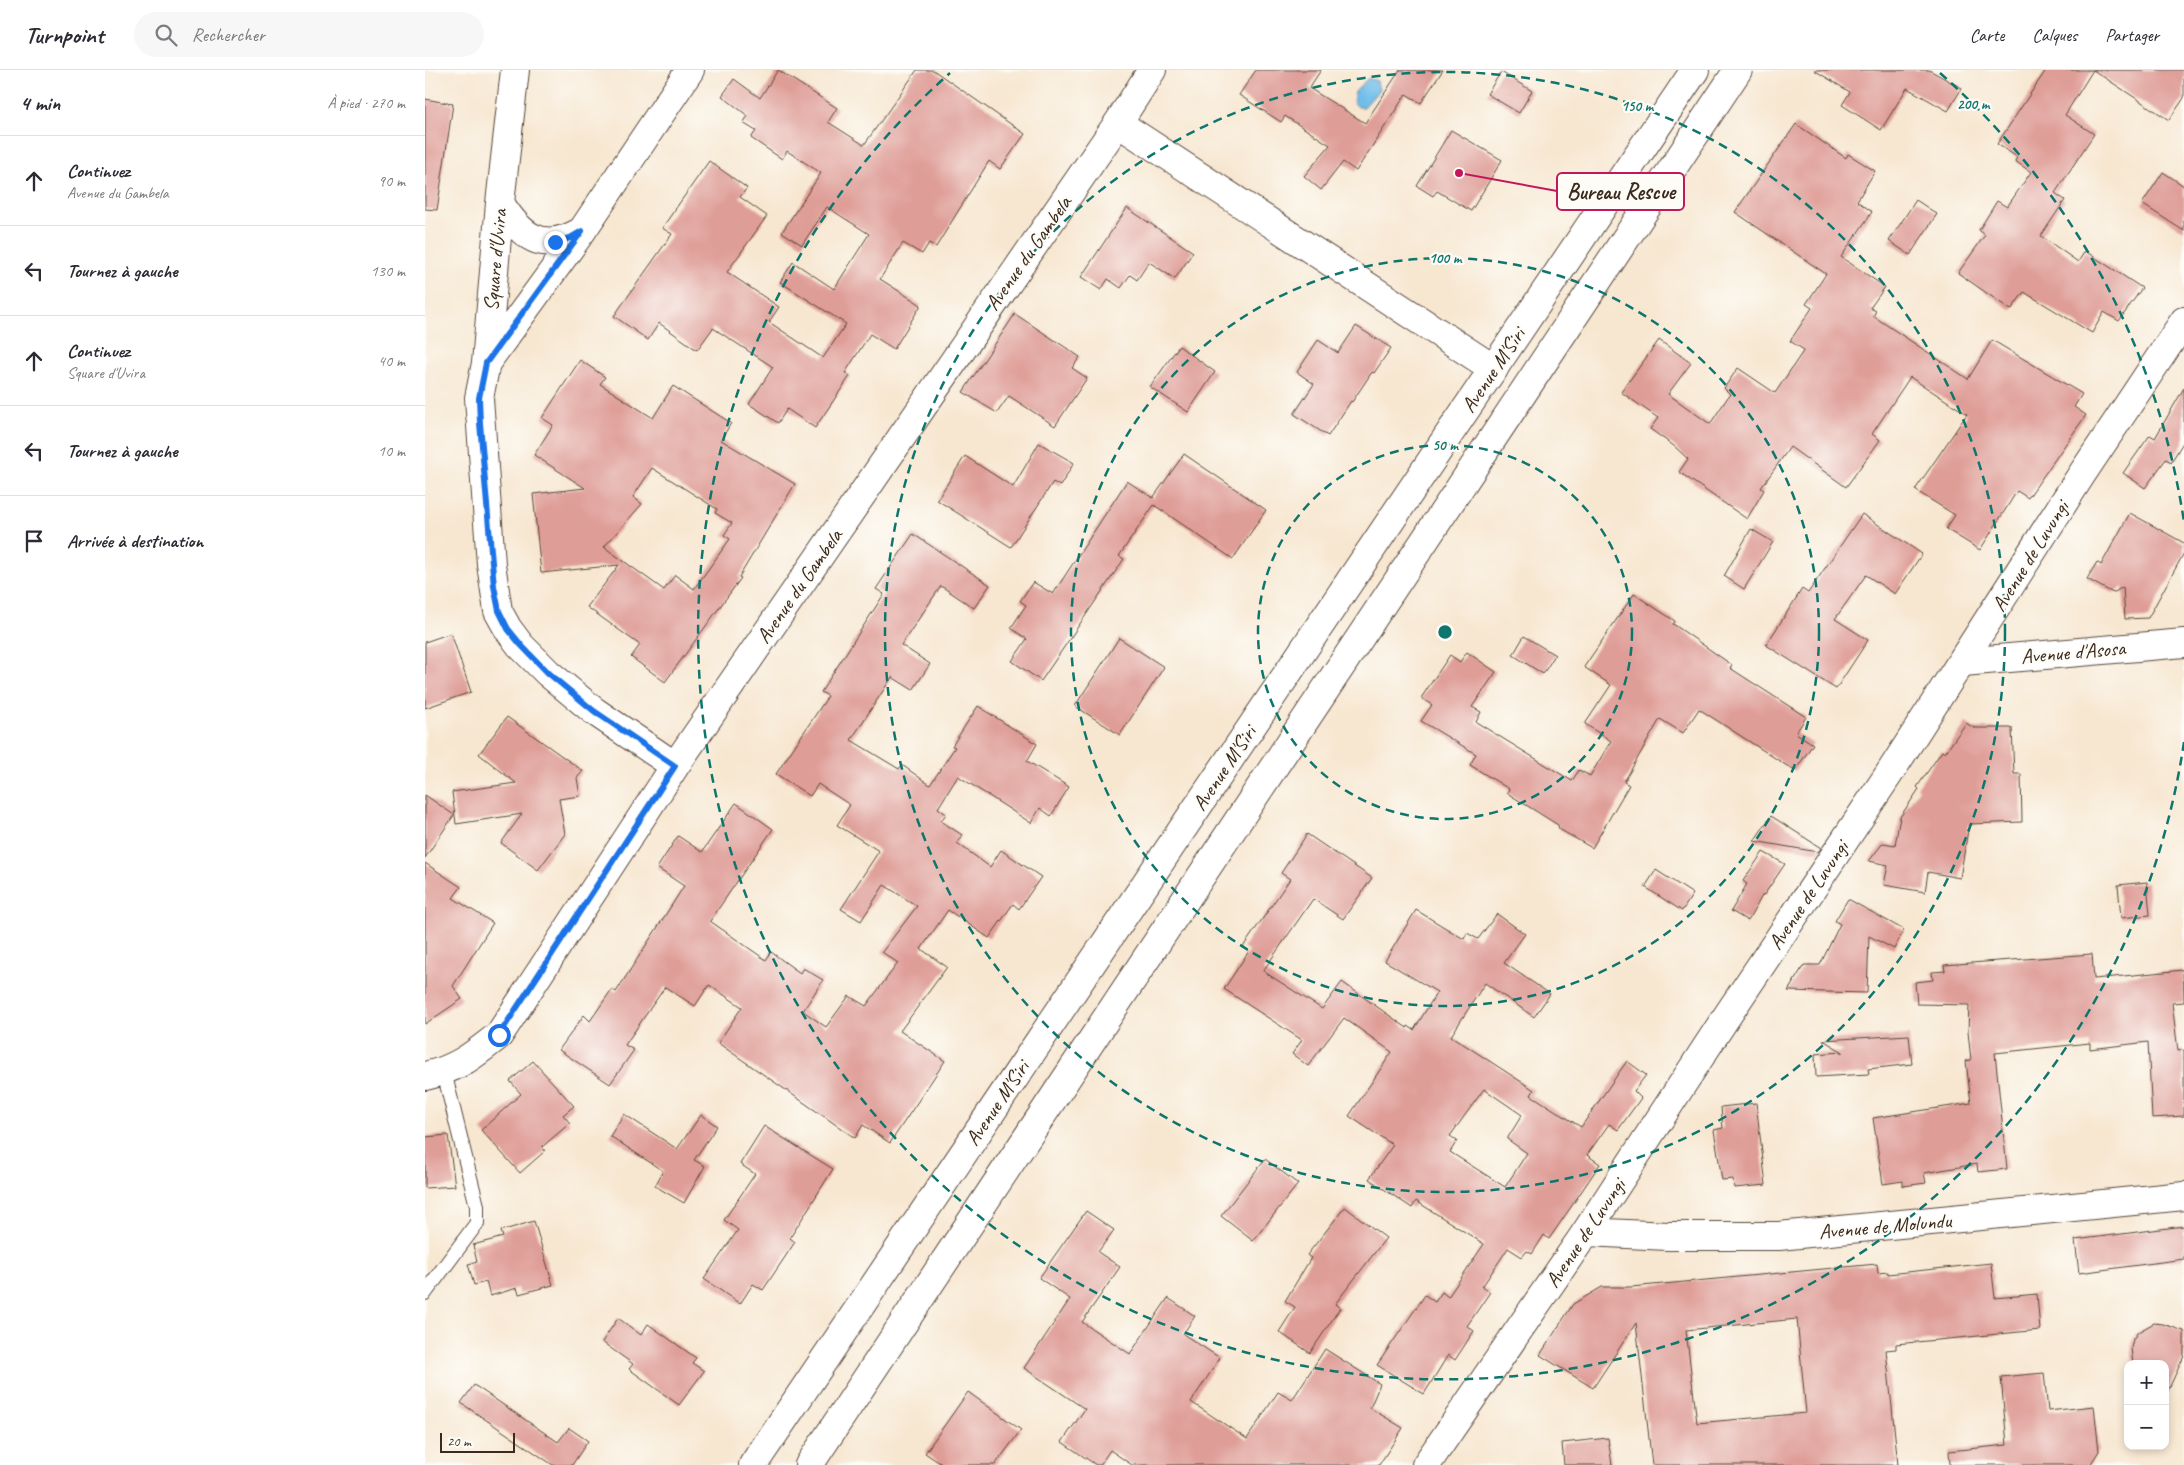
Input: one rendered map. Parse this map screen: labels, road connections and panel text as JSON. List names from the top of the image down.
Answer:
{
  "streets": {
    "main road": [
      "Avenue du Gambela",
      "Square d'Uvira",
      "Avenue M'Siri",
      "Avenue de Luvungi",
      "Avenue d'Asosa",
      "Avenue de Molundu"
    ]
  },
  "crossings": [
    ["Avenue de Luvungi", "Avenue d'Asosa"],
    ["Avenue de Luvungi", "Avenue de Molundu"]
  ],
  "places": ["Bureau Rescue"],
  "scale_bar": "20 m",
  "page": {
    "header": "Turnpoint",
    "search": "Rechercher",
    "nav": ["Carte", "Calques", "Partager"],
    "heading": ["4 min", "À pied · 270 m"],
    "list": [
      ["Continuez", "Avenue du Gambela", "90 m"],
      ["Tournez à gauche", "130 m"],
      ["Continuez", "Square d'Uvira", "40 m"],
      ["Tournez à gauche", "10 m"],
      "Arrivée à destination"
    ],
    "map_buttons": ["+", "−"],
    "scale": "20 m"
  },
  "rings": [
    "200 m",
    "150 m",
    "100 m",
    "50 m"
  ]
}
